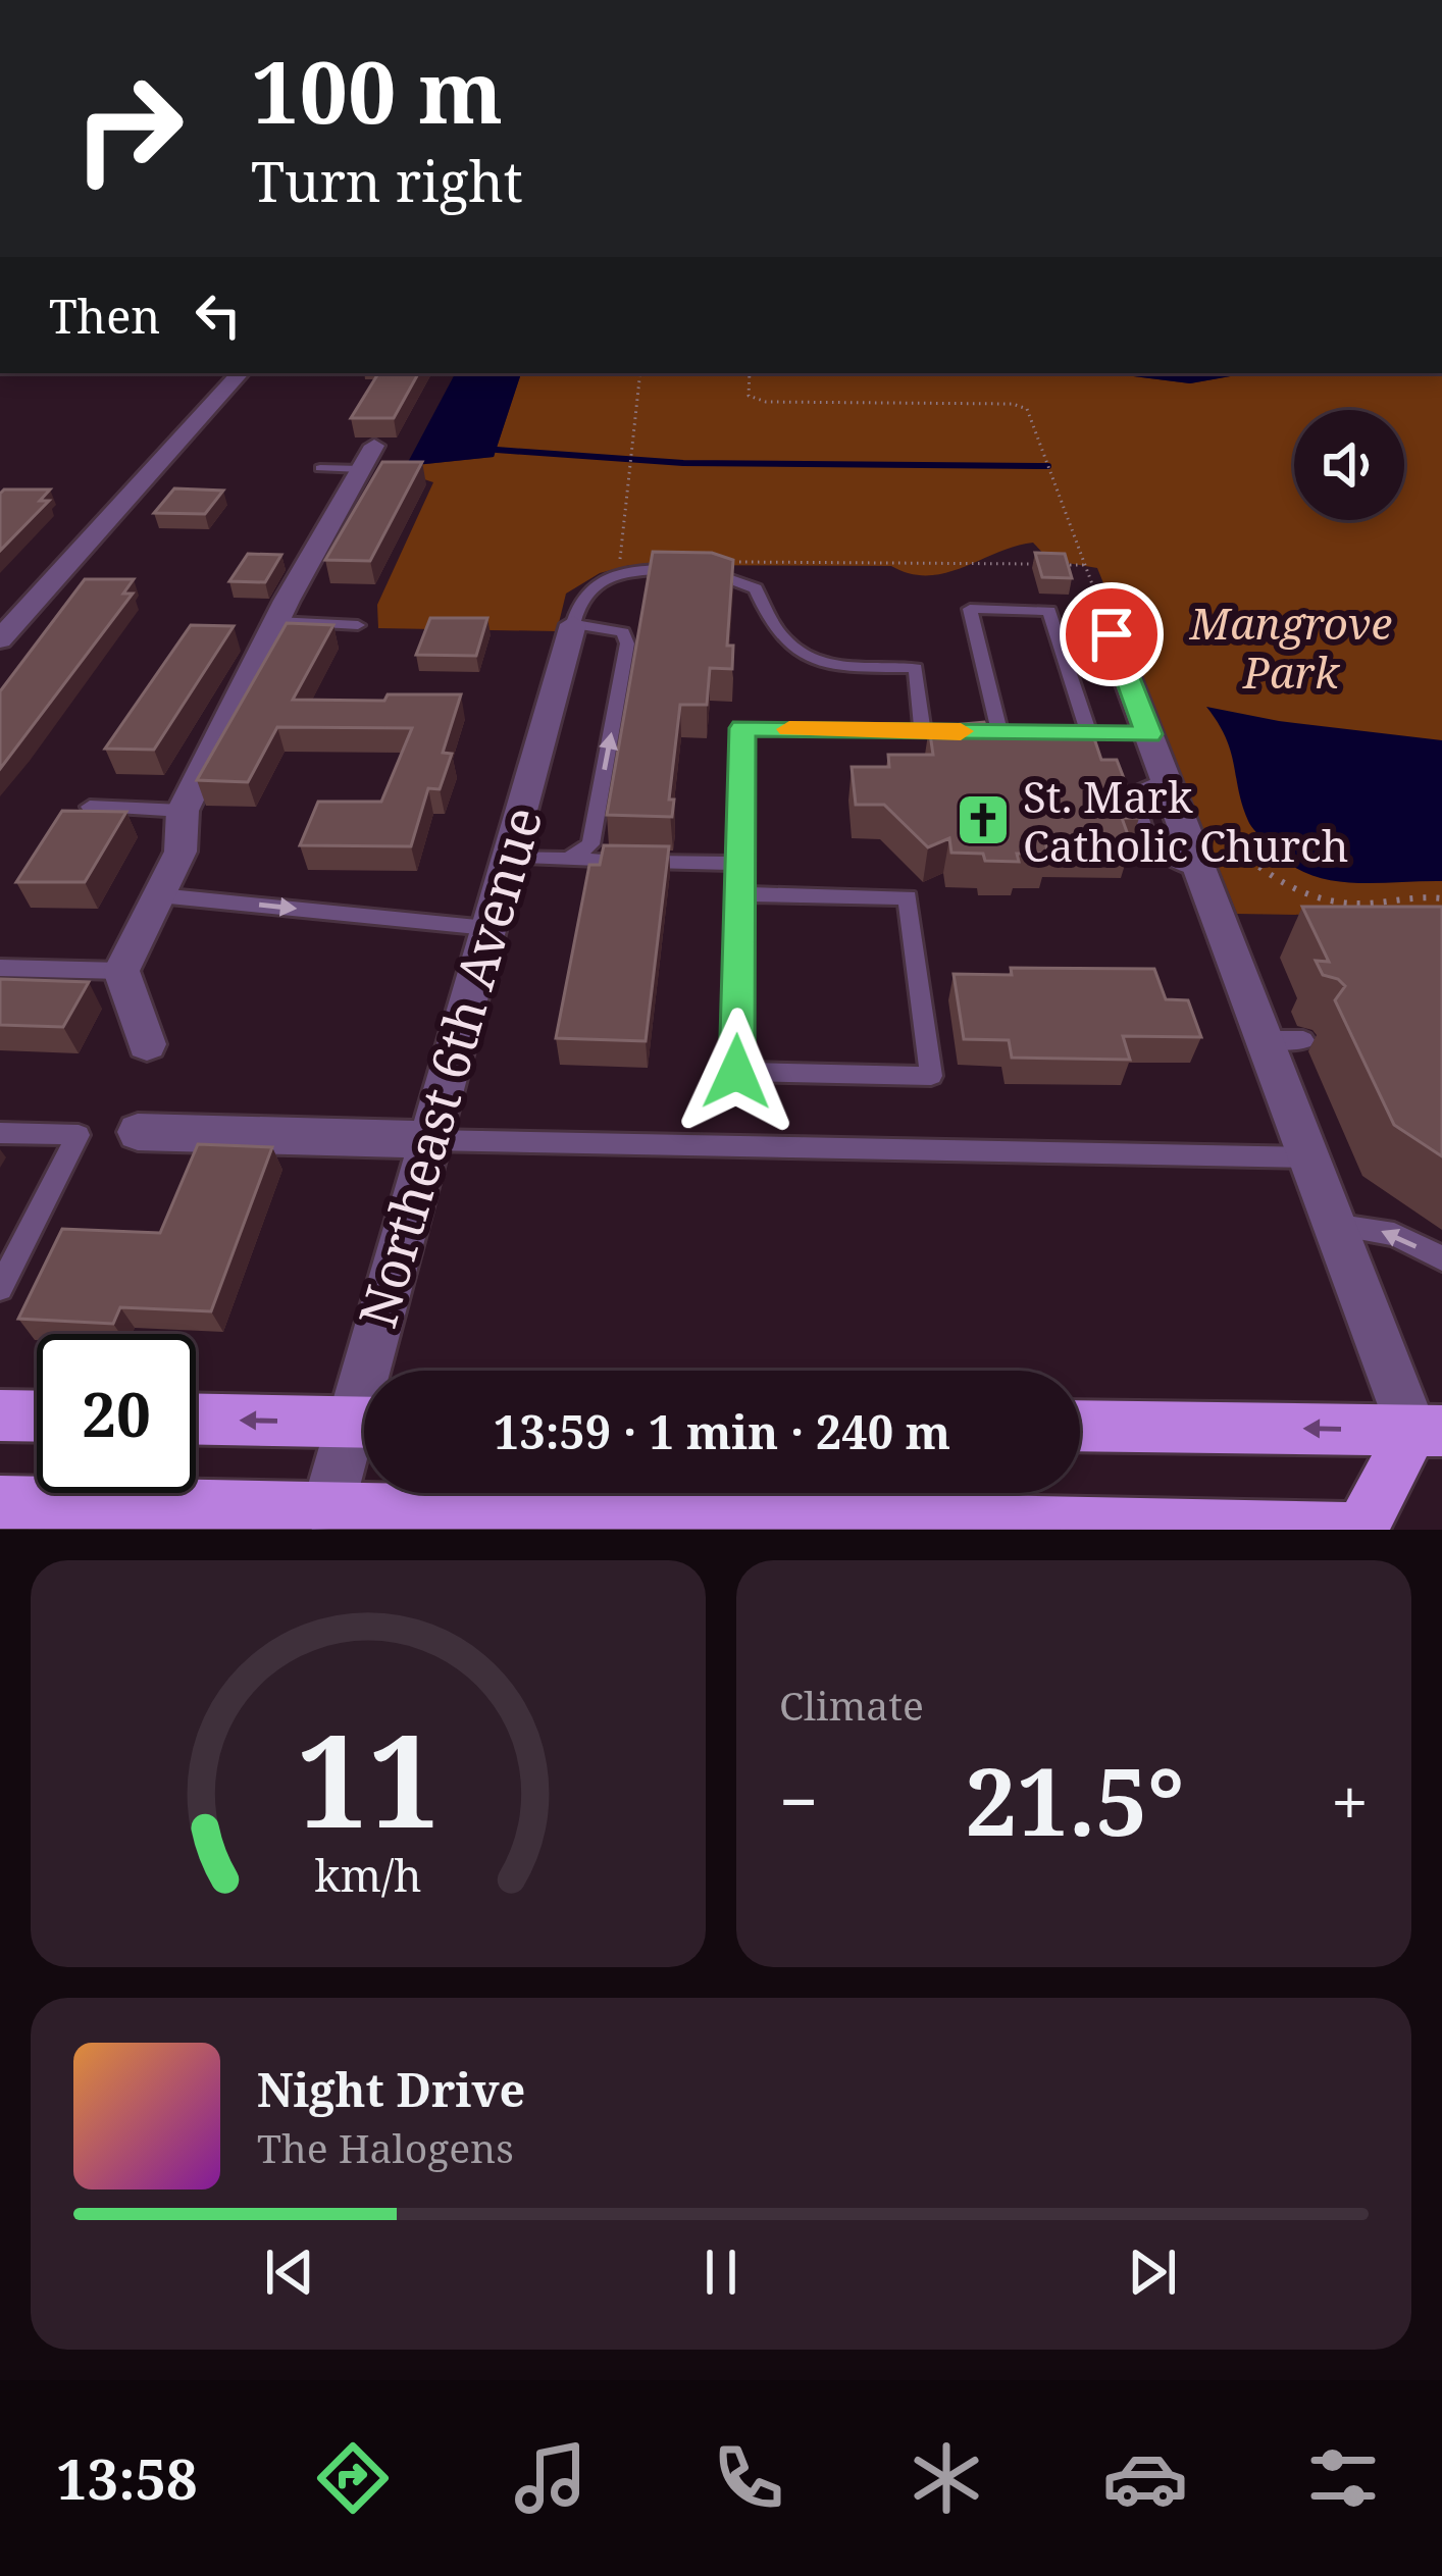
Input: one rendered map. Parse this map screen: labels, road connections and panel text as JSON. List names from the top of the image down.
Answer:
{
  "streets": {
    "street": ["Northeast 6th Avenue"]
  },
  "parks": ["Mangrove Park"],
  "places": {
    "church": ["St. Mark Catholic Church"]
  },
  "page": {
    "turn": ["100 m", "Turn right"],
    "then": "Then",
    "limit": "20",
    "trip": "13:59 · 1 min · 240 m",
    "tile": "Climate",
    "heat": ["−", "21.5°", "+"],
    "song": ["Night Drive", "The Halogens"],
    "tabs": "13:58",
    "gauge": ["11", "km/h"]
  }
}
